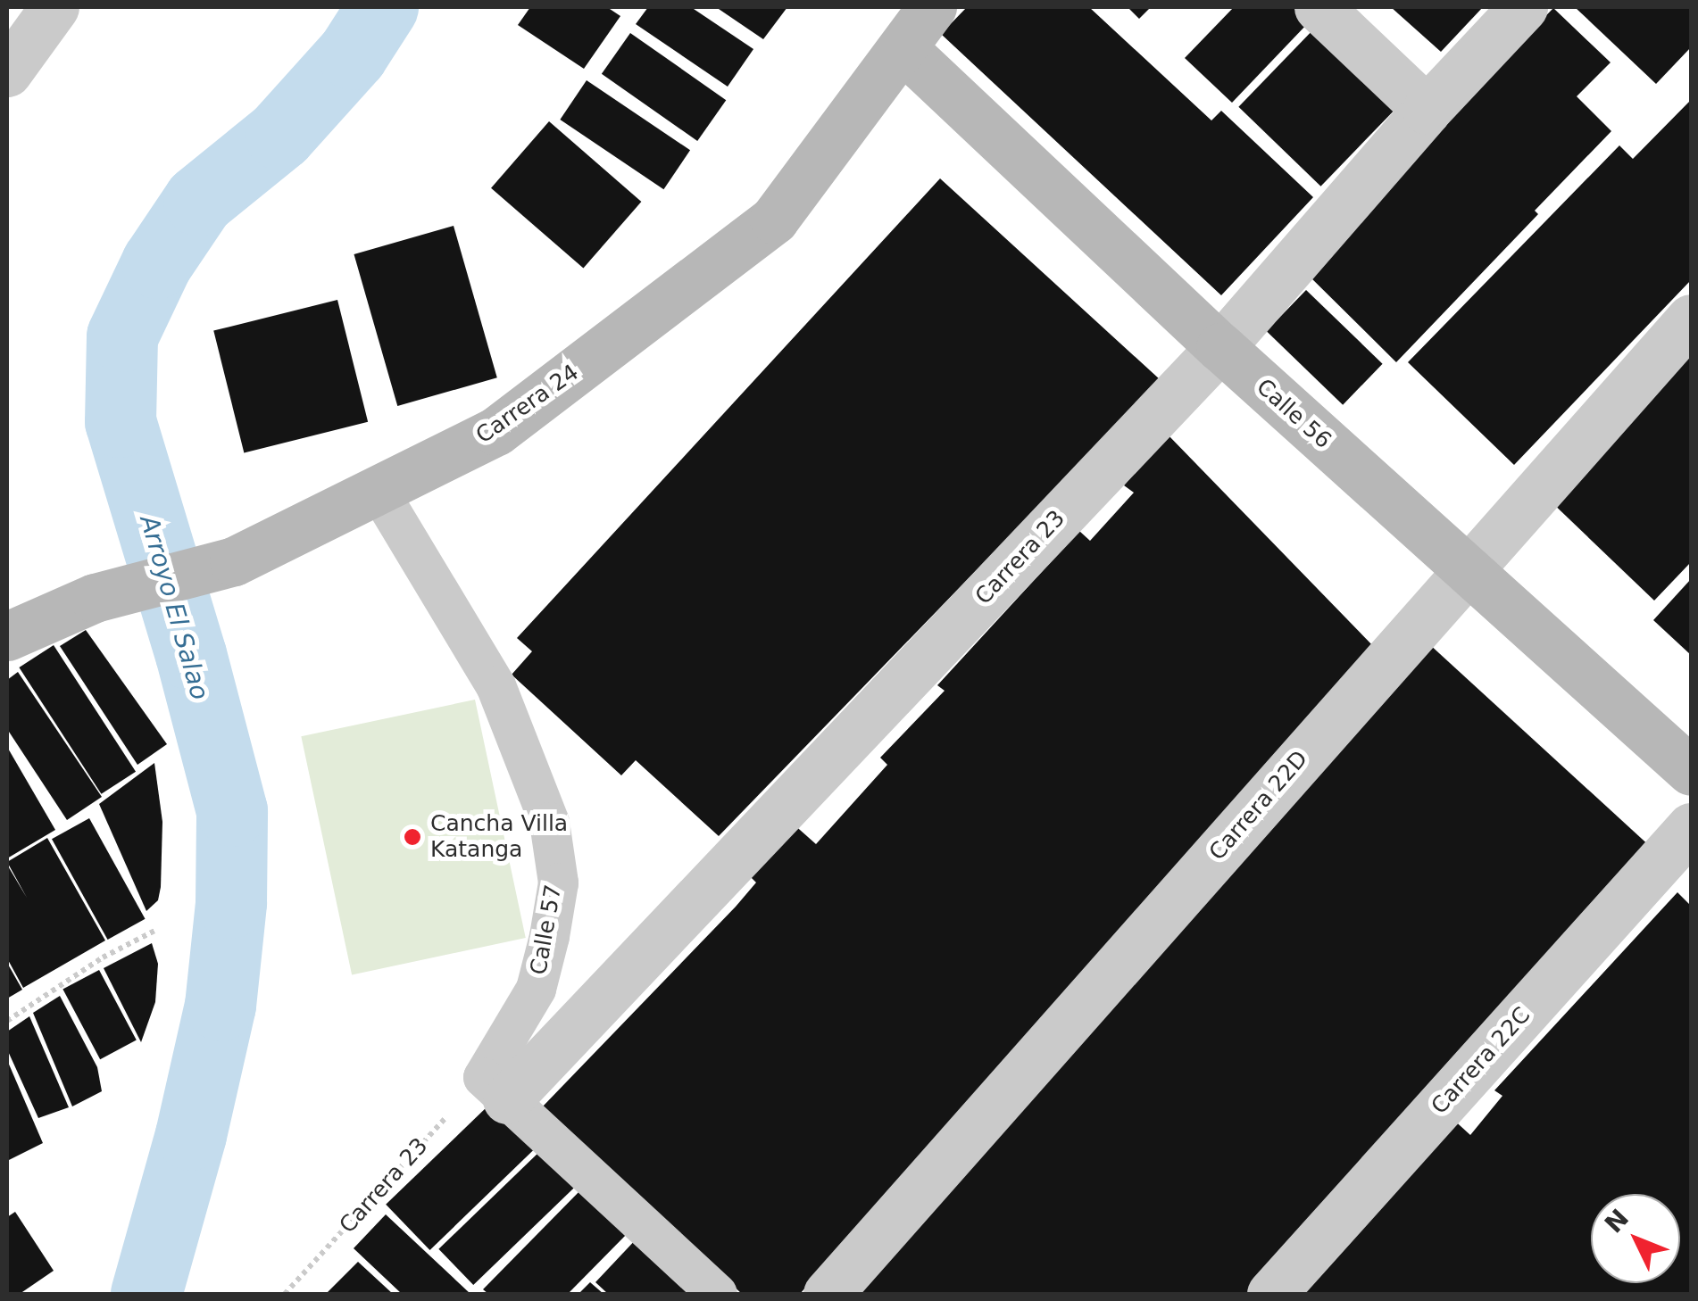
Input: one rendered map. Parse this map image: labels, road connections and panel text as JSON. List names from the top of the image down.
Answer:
{
  "streets": {
    "street": [
      "Carrera 24",
      "Calle 56",
      "Carrera 23",
      "Carrera 22D",
      "Carrera 22C"
    ],
    "lane": ["Calle 57"]
  },
  "crossings": [
    ["Carrera 24", "Calle 56"],
    ["Carrera 24", "Calle 57"],
    ["Calle 56", "Carrera 23"],
    ["Calle 56", "Carrera 22D"],
    ["Carrera 23", "Calle 57"]
  ],
  "water": ["Arroyo El Salao"],
  "places": ["Cancha Villa Katanga"],
  "north": "top left"
}
